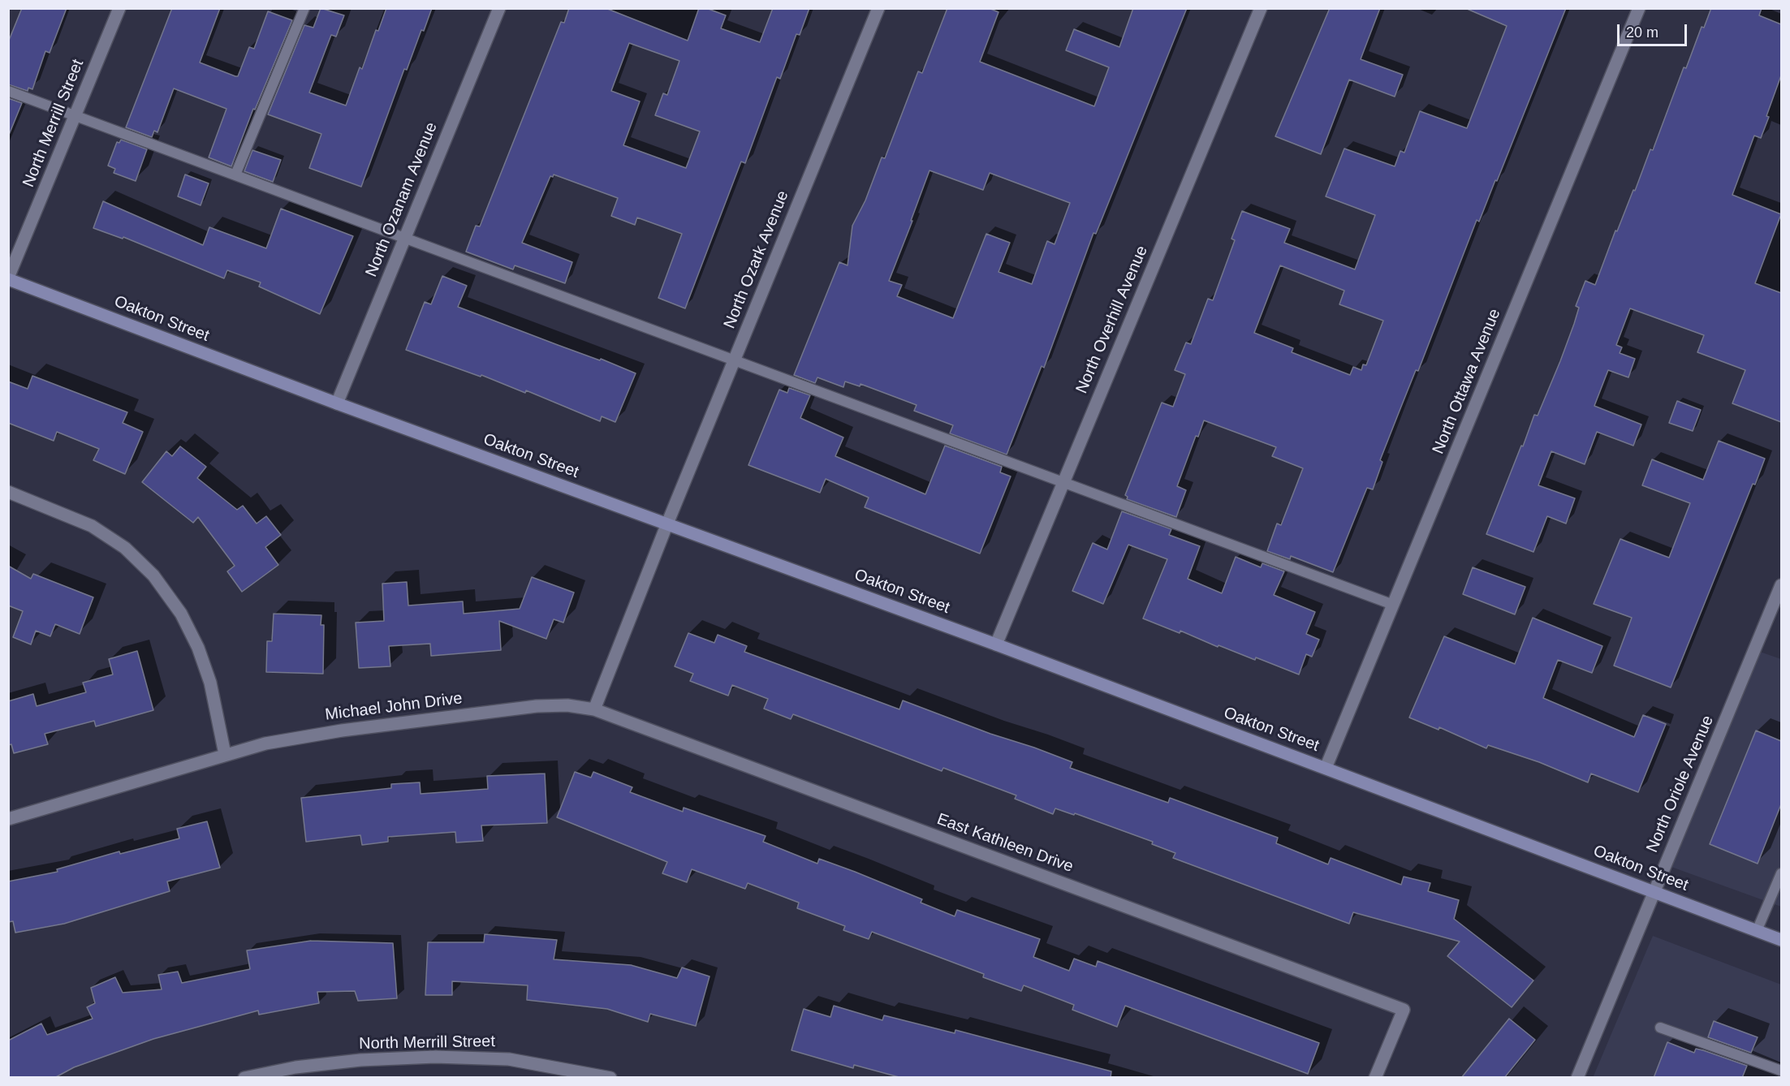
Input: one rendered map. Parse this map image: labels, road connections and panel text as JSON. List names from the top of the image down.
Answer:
{
  "streets": {
    "main road": ["Oakton Street"],
    "street": [
      "North Merrill Street",
      "North Ozanam Avenue",
      "North Ozark Avenue",
      "North Overhill Avenue",
      "North Ottawa Avenue",
      "Michael John Drive",
      "North Oriole Avenue",
      "East Kathleen Drive"
    ]
  },
  "crossings": [
    ["North Merrill Street", "Oakton Street"],
    ["North Ozanam Avenue", "Oakton Street"],
    ["North Ozark Avenue", "Oakton Street"],
    ["Oakton Street", "North Overhill Avenue"],
    ["Oakton Street", "North Ottawa Avenue"],
    ["Oakton Street", "North Oriole Avenue"],
    ["Michael John Drive", "East Kathleen Drive"]
  ],
  "scale_bar": "20 m"
}
